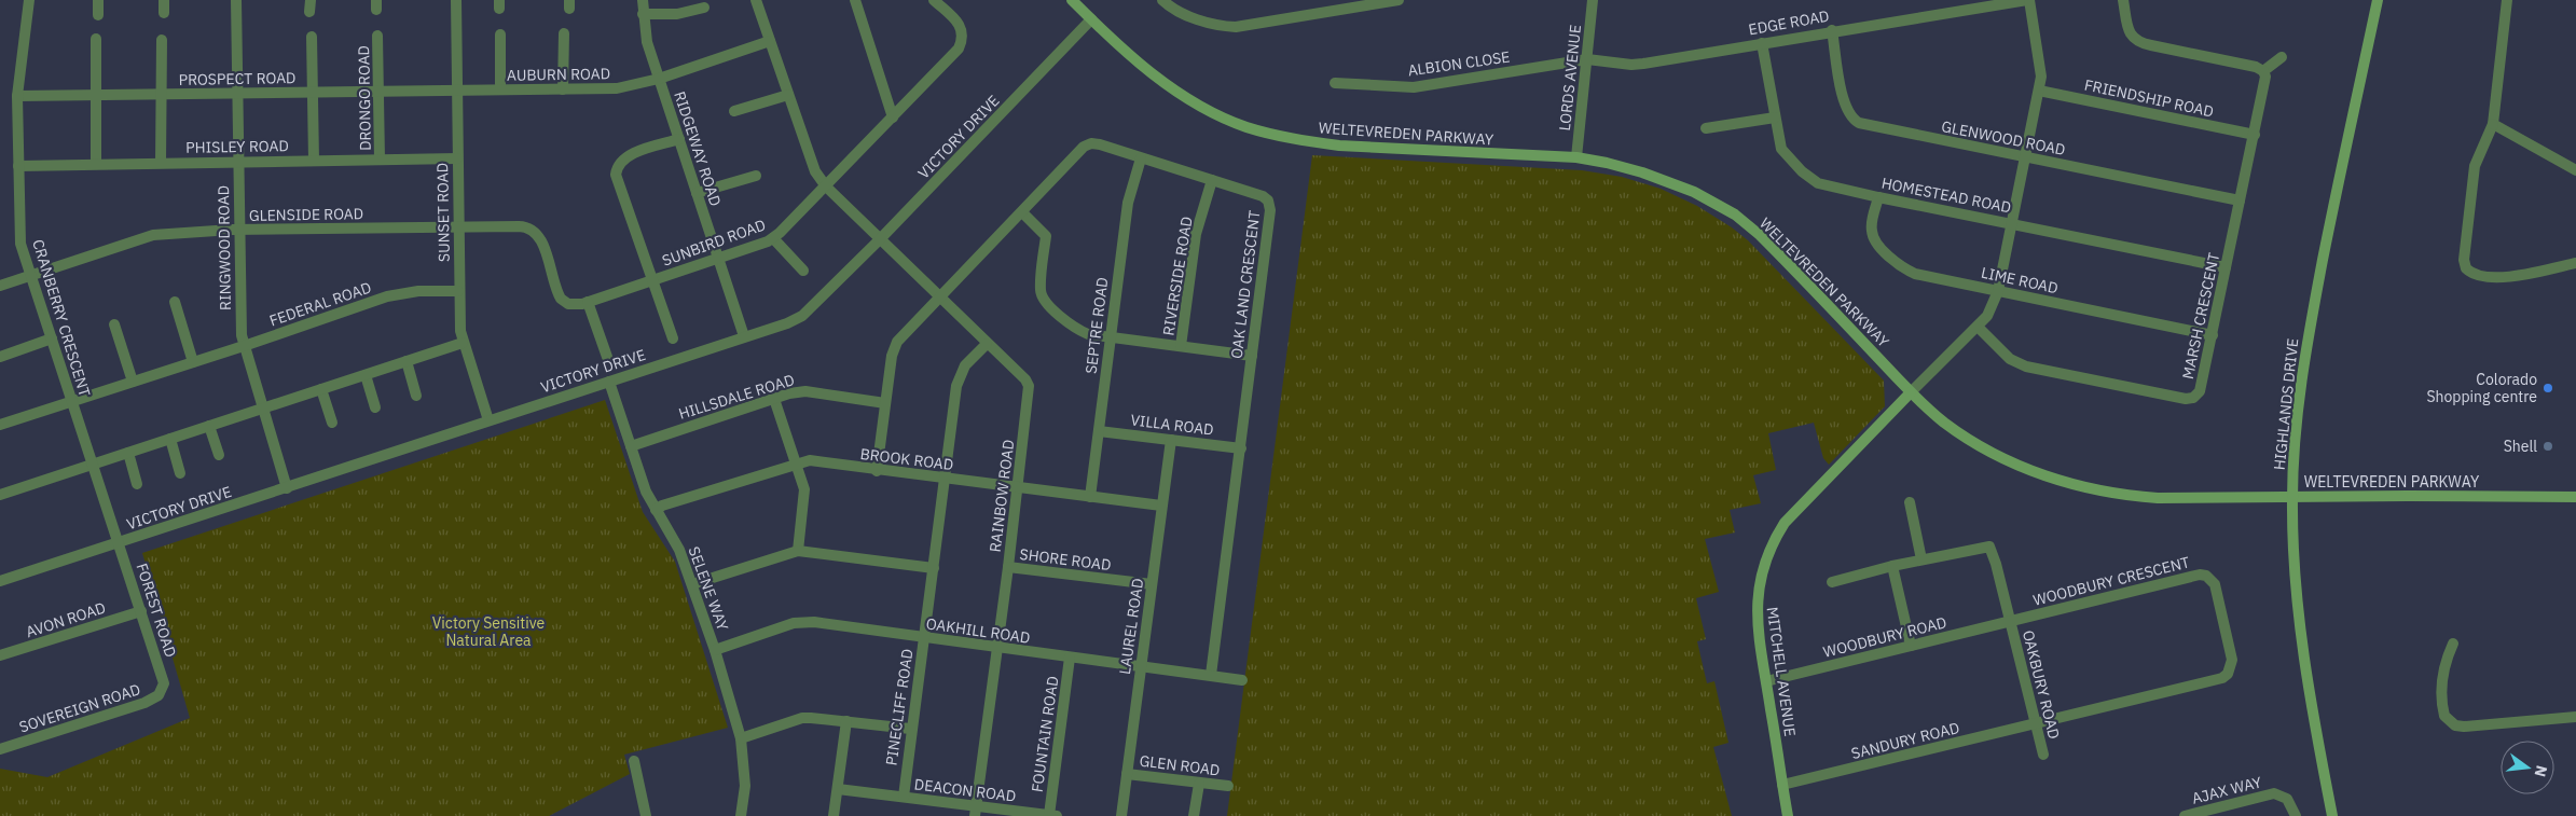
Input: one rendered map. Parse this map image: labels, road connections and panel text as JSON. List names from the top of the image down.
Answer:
{
  "streets": {
    "street": [
      "EDGE ROAD",
      "ALBION CLOSE",
      "AUBURN ROAD",
      "LORDS AVENUE",
      "PROSPECT ROAD",
      "DRONGO ROAD",
      "FRIENDSHIP ROAD",
      "WELTEVREDEN PARKWAY",
      "VICTORY DRIVE",
      "GLENWOOD ROAD",
      "PHISLEY ROAD",
      "RIDGEWAY ROAD",
      "HOMESTEAD ROAD",
      "SUNSET ROAD",
      "GLENSIDE ROAD",
      "SUNBIRD ROAD",
      "RINGWOOD ROAD",
      "RIVERSIDE ROAD",
      "LIME ROAD",
      "OAK LAND CRESCENT",
      "FEDERAL ROAD",
      "MARSH CRESCENT",
      "CRANBERRY CRESCENT",
      "SEPTRE ROAD",
      "HILLSDALE ROAD",
      "HIGHLANDS DRIVE",
      "VILLA ROAD",
      "BROOK ROAD",
      "RAINBOW ROAD",
      "SHORE ROAD",
      "WOODBURY CRESCENT",
      "SELENE WAY",
      "FOREST ROAD",
      "AVON ROAD",
      "LAUREL ROAD",
      "OAKHILL ROAD",
      "WOODBURY ROAD",
      "MITCHELL AVENUE",
      "OAKBURY ROAD",
      "PINECLIFF ROAD",
      "SOVEREIGN ROAD",
      "FOUNTAIN ROAD",
      "SANDURY ROAD",
      "GLEN ROAD",
      "DEACON ROAD",
      "AJAX WAY"
    ]
  },
  "crossings": [
    ["EDGE ROAD", "ALBION CLOSE"],
    ["EDGE ROAD", "LORDS AVENUE"],
    ["EDGE ROAD", "GLENWOOD ROAD"],
    ["EDGE ROAD", "HOMESTEAD ROAD"],
    ["ALBION CLOSE", "LORDS AVENUE"],
    ["AUBURN ROAD", "PROSPECT ROAD"],
    ["AUBURN ROAD", "RIDGEWAY ROAD"],
    ["AUBURN ROAD", "SUNSET ROAD"],
    ["LORDS AVENUE", "WELTEVREDEN PARKWAY"],
    ["PROSPECT ROAD", "DRONGO ROAD"],
    ["PROSPECT ROAD", "SUNSET ROAD"],
    ["PROSPECT ROAD", "RINGWOOD ROAD"],
    ["PROSPECT ROAD", "CRANBERRY CRESCENT"],
    ["DRONGO ROAD", "PHISLEY ROAD"],
    ["FRIENDSHIP ROAD", "MARSH CRESCENT"],
    ["WELTEVREDEN PARKWAY", "VICTORY DRIVE"],
    ["WELTEVREDEN PARKWAY", "HIGHLANDS DRIVE"],
    ["WELTEVREDEN PARKWAY", "MITCHELL AVENUE"],
    ["VICTORY DRIVE", "RIDGEWAY ROAD"],
    ["VICTORY DRIVE", "SUNSET ROAD"],
    ["VICTORY DRIVE", "RINGWOOD ROAD"],
    ["VICTORY DRIVE", "CRANBERRY CRESCENT"],
    ["VICTORY DRIVE", "RAINBOW ROAD"],
    ["VICTORY DRIVE", "SELENE WAY"],
    ["VICTORY DRIVE", "FOREST ROAD"],
    ["GLENWOOD ROAD", "MARSH CRESCENT"],
    ["PHISLEY ROAD", "SUNSET ROAD"],
    ["PHISLEY ROAD", "RINGWOOD ROAD"],
    ["PHISLEY ROAD", "CRANBERRY CRESCENT"],
    ["RIDGEWAY ROAD", "SUNBIRD ROAD"],
    ["HOMESTEAD ROAD", "LIME ROAD"],
    ["HOMESTEAD ROAD", "MARSH CRESCENT"],
    ["SUNSET ROAD", "GLENSIDE ROAD"],
    ["SUNSET ROAD", "SUNBIRD ROAD"],
    ["SUNSET ROAD", "FEDERAL ROAD"],
    ["GLENSIDE ROAD", "SUNBIRD ROAD"],
    ["GLENSIDE ROAD", "RINGWOOD ROAD"],
    ["GLENSIDE ROAD", "CRANBERRY CRESCENT"],
    ["RINGWOOD ROAD", "FEDERAL ROAD"],
    ["RIVERSIDE ROAD", "OAK LAND CRESCENT"],
    ["LIME ROAD", "MARSH CRESCENT"],
    ["OAK LAND CRESCENT", "SEPTRE ROAD"],
    ["OAK LAND CRESCENT", "HILLSDALE ROAD"],
    ["OAK LAND CRESCENT", "VILLA ROAD"],
    ["OAK LAND CRESCENT", "BROOK ROAD"],
    ["OAK LAND CRESCENT", "RAINBOW ROAD"],
    ["OAK LAND CRESCENT", "OAKHILL ROAD"],
    ["FEDERAL ROAD", "CRANBERRY CRESCENT"],
    ["CRANBERRY CRESCENT", "FOREST ROAD"],
    ["SEPTRE ROAD", "VILLA ROAD"],
    ["SEPTRE ROAD", "BROOK ROAD"],
    ["HILLSDALE ROAD", "SELENE WAY"],
    ["VILLA ROAD", "LAUREL ROAD"],
    ["BROOK ROAD", "RAINBOW ROAD"],
    ["BROOK ROAD", "SELENE WAY"],
    ["BROOK ROAD", "LAUREL ROAD"],
    ["BROOK ROAD", "PINECLIFF ROAD"],
    ["RAINBOW ROAD", "SHORE ROAD"],
    ["RAINBOW ROAD", "OAKHILL ROAD"],
    ["RAINBOW ROAD", "PINECLIFF ROAD"],
    ["RAINBOW ROAD", "DEACON ROAD"],
    ["SHORE ROAD", "LAUREL ROAD"],
    ["WOODBURY CRESCENT", "WOODBURY ROAD"],
    ["WOODBURY CRESCENT", "OAKBURY ROAD"],
    ["WOODBURY CRESCENT", "SANDURY ROAD"],
    ["SELENE WAY", "OAKHILL ROAD"],
    ["FOREST ROAD", "AVON ROAD"],
    ["FOREST ROAD", "SOVEREIGN ROAD"],
    ["LAUREL ROAD", "OAKHILL ROAD"],
    ["LAUREL ROAD", "GLEN ROAD"],
    ["OAKHILL ROAD", "PINECLIFF ROAD"],
    ["OAKHILL ROAD", "FOUNTAIN ROAD"],
    ["WOODBURY ROAD", "MITCHELL AVENUE"],
    ["WOODBURY ROAD", "OAKBURY ROAD"],
    ["MITCHELL AVENUE", "SANDURY ROAD"],
    ["OAKBURY ROAD", "SANDURY ROAD"],
    ["PINECLIFF ROAD", "DEACON ROAD"],
    ["FOUNTAIN ROAD", "DEACON ROAD"]
  ],
  "parks": ["Victory Sensitive Natural Area"],
  "places": ["Colorado Shopping centre", "Shell"],
  "north": "right"
}
